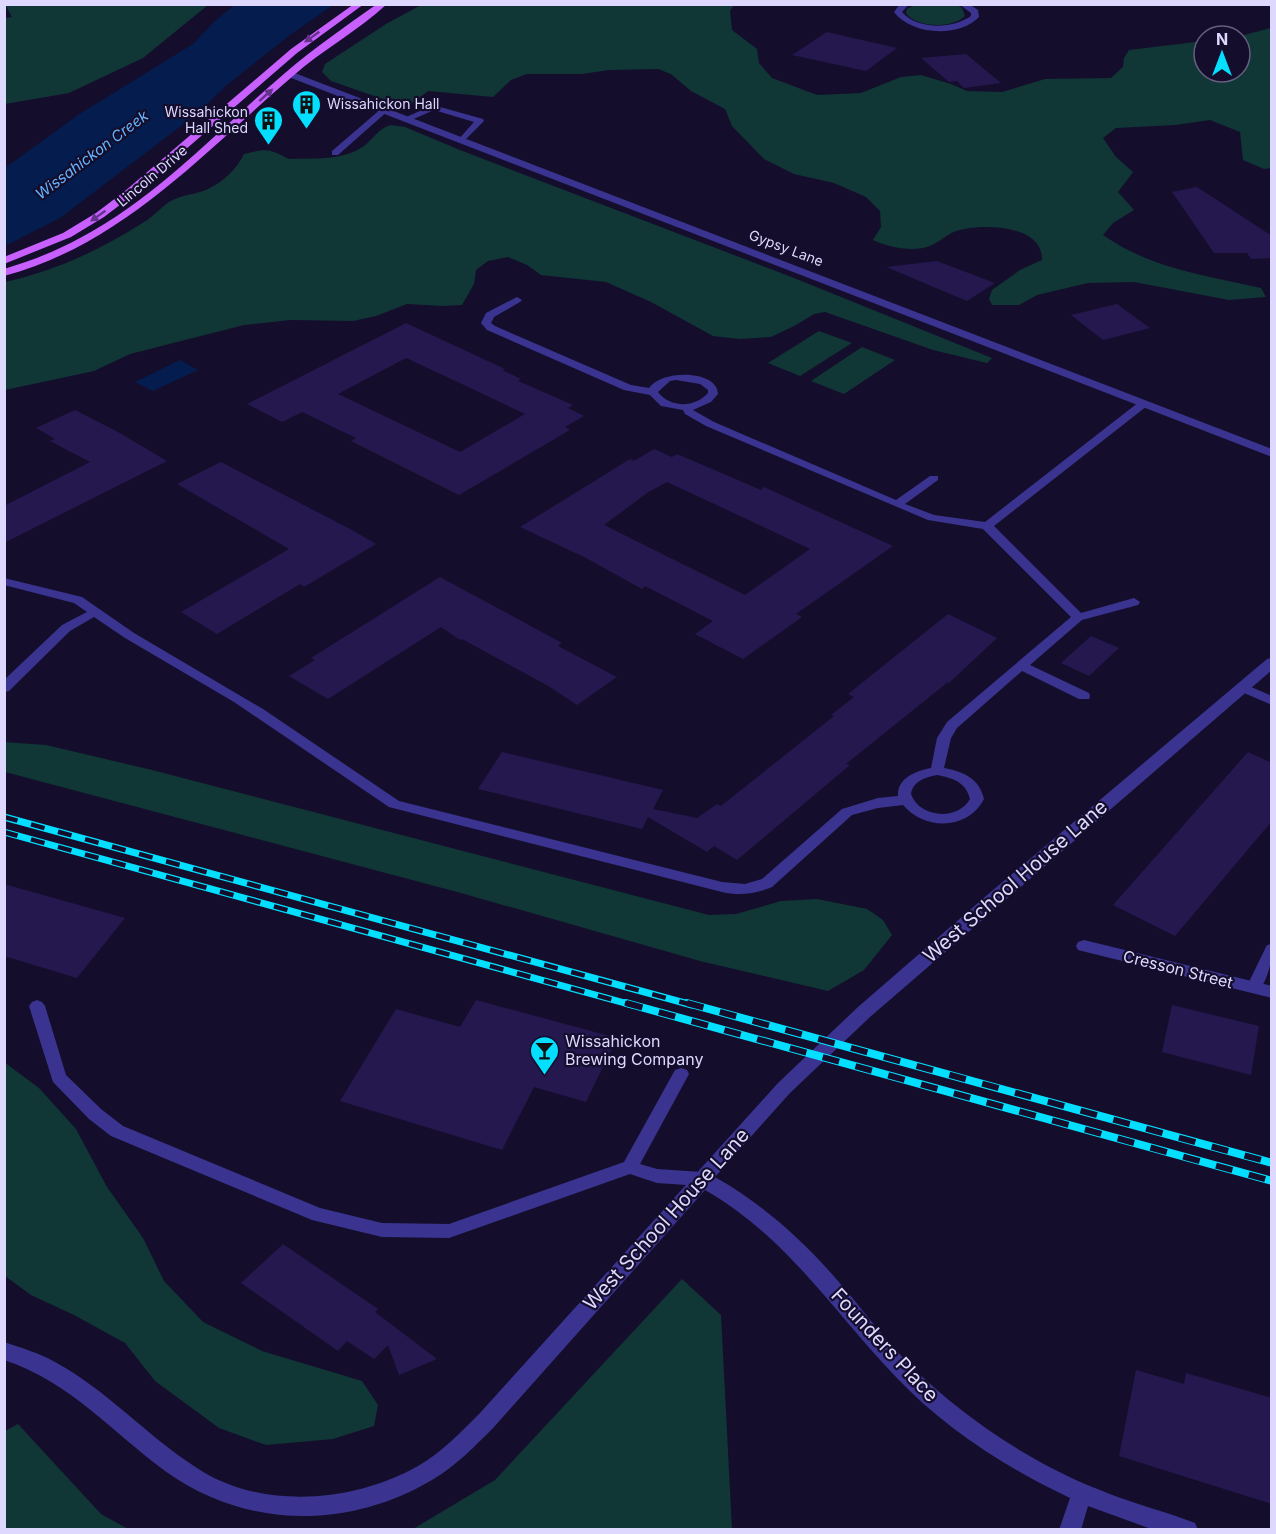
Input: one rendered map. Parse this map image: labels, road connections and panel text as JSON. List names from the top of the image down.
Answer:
{
  "streets": {
    "main road": ["Lincoln Drive"],
    "street": [
      "Gypsy Lane",
      "West School House Lane",
      "Cresson Street",
      "Founders Place"
    ]
  },
  "crossings": [
    ["Lincoln Drive", "Gypsy Lane"],
    ["West School House Lane", "Founders Place"]
  ],
  "water": ["Wissahickon Creek"],
  "places": {
    "building": ["Wissahickon Hall", "Wissahickon Hall Shed"],
    "bar": ["Wissahickon Brewing Company"]
  },
  "north": "top"
}
